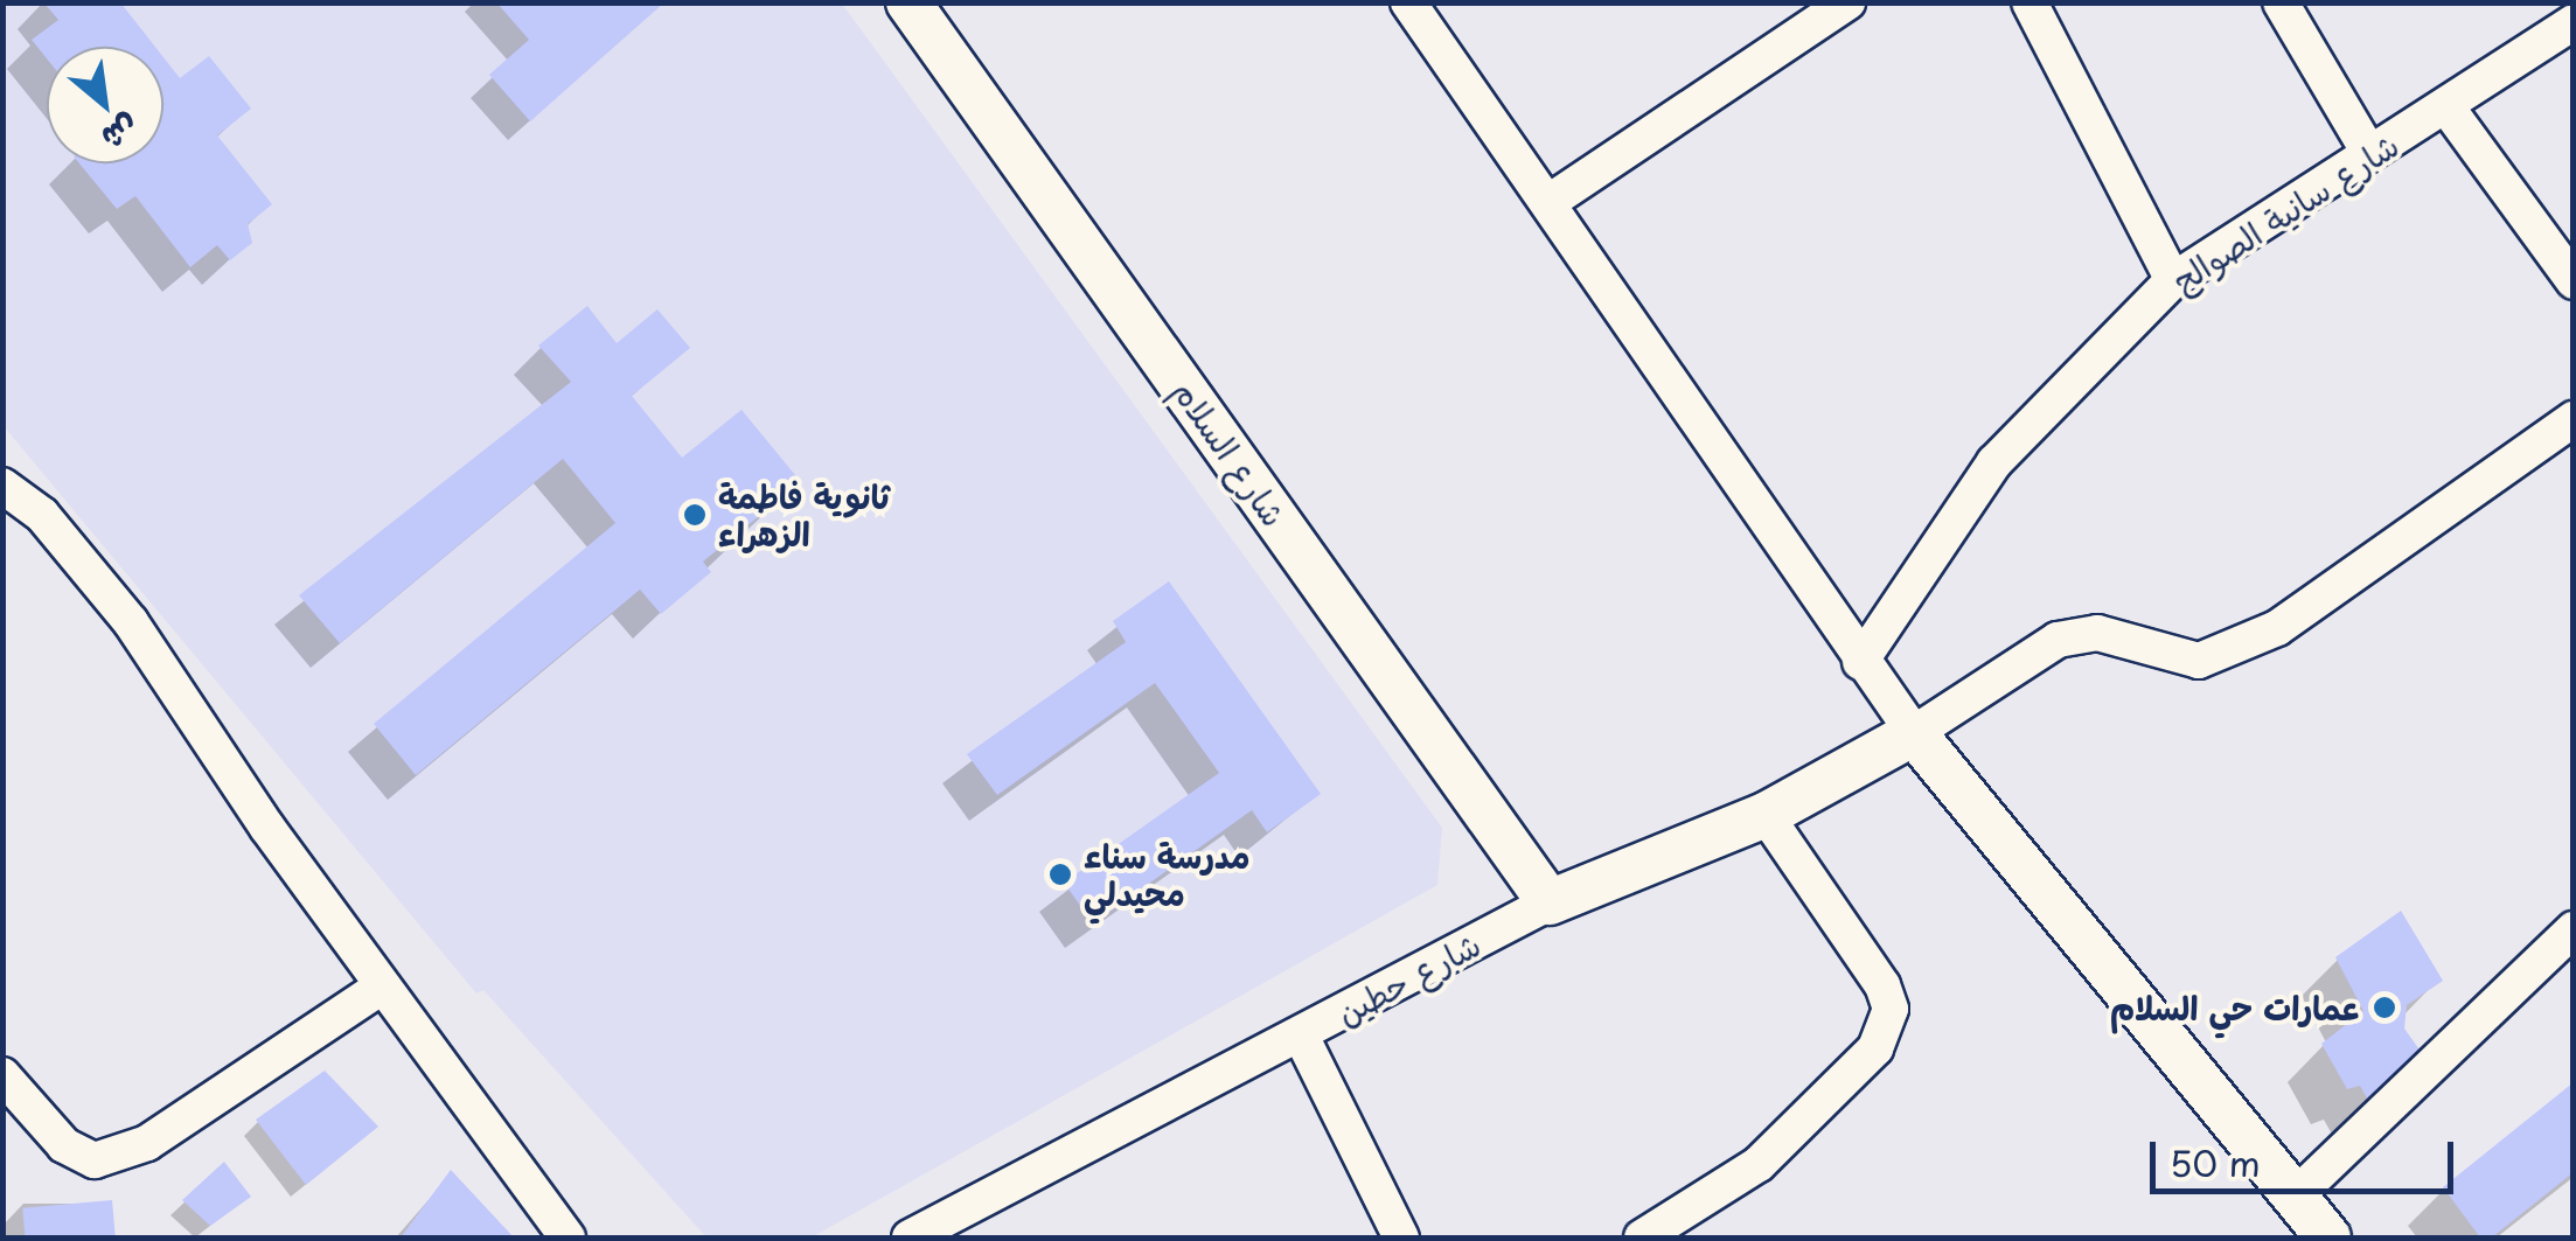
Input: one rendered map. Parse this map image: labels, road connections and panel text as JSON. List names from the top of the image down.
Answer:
{
  "streets": {
    "street": ["شارع سانية الصوالح", "شارع السلام", "شارع حطين"]
  },
  "crossings": [
    ["شارع السلام", "شارع حطين"]
  ],
  "places": ["ثانوية فاطمة الزهراء", "مدرسة سناء محيدلي", "عمارات حي السلام"],
  "scale_bar": "50 m",
  "north": "bottom right"
}
